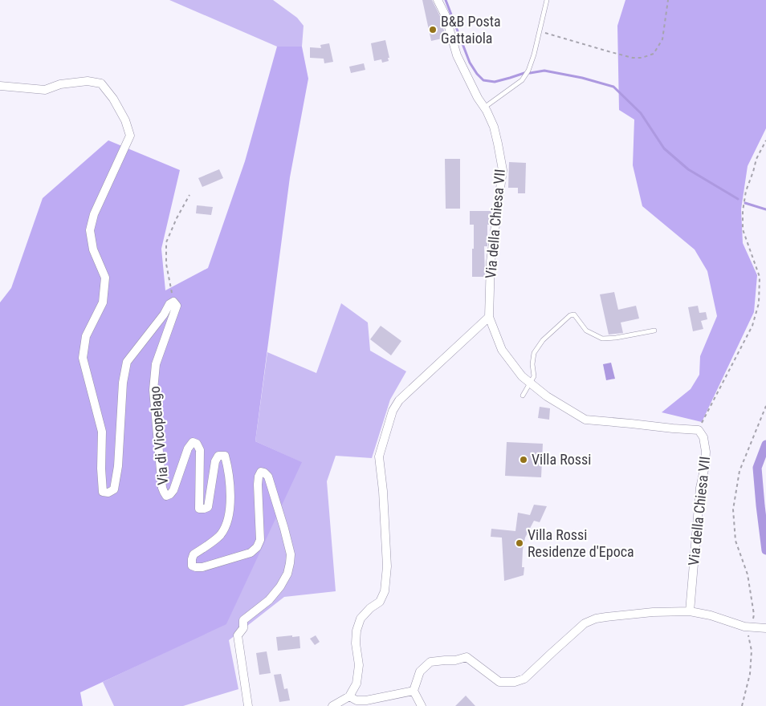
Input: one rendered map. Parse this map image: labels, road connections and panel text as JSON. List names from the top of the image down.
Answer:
{
  "streets": {
    "street": ["Via della Chiesa VII", "Via di Vicopelago"]
  },
  "places": ["B&B Posta Gattaiola", "Villa Rossi", "Villa Rossi Residenze d'Epoca"]
}
